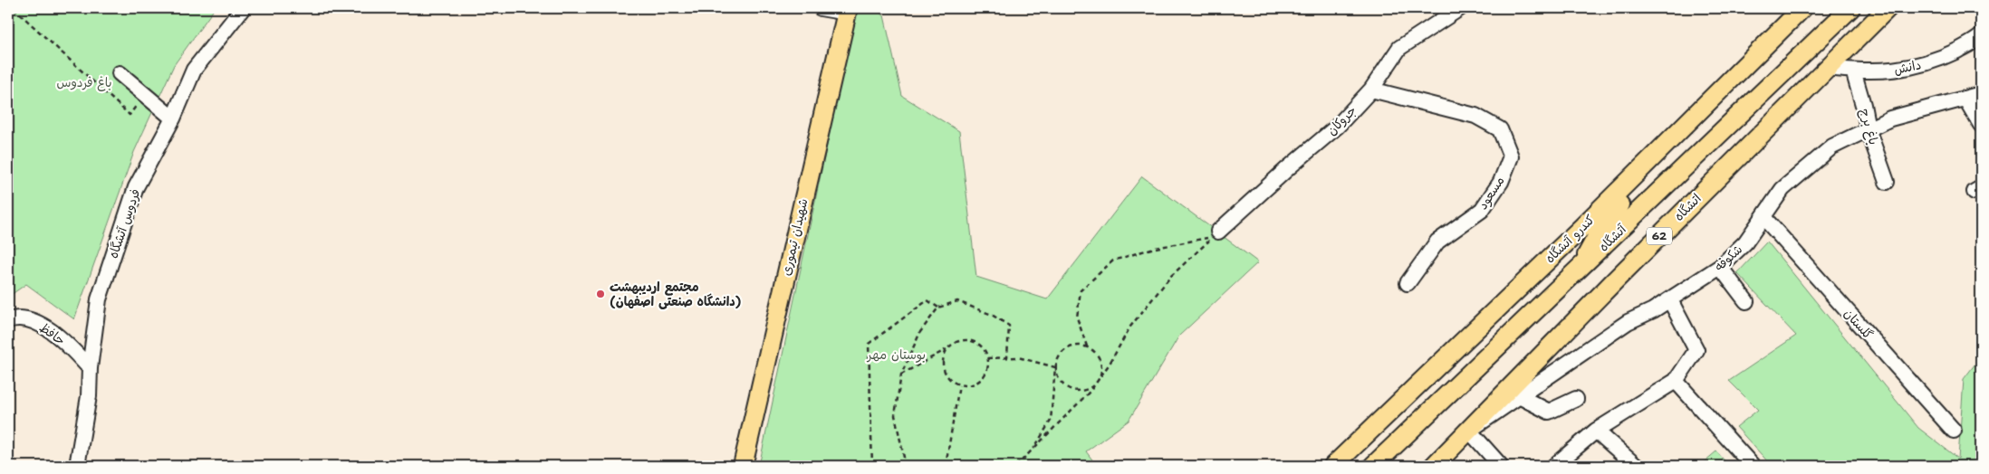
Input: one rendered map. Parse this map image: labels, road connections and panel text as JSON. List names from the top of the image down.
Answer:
{
  "streets": {
    "main road": [
      "اتشگاه",
      "62",
      "شهیدان تیموری",
      "آتشگاه",
      "کندرو آتشگاه"
    ],
    "street": [
      "دانش",
      "جروکان",
      "باغ برج",
      "مسعود",
      "فردوس آتشگاه",
      "شکوفه",
      "گلستان",
      "حافظ"
    ]
  },
  "crossings": [
    ["دانش", "باغ برج"],
    ["دانش", "اتشگاه"],
    ["جروکان", "مسعود"],
    ["باغ برج", "شکوفه"],
    ["اتشگاه", "شکوفه"],
    ["فردوس آتشگاه", "حافظ"],
    ["شکوفه", "گلستان"]
  ],
  "parks": ["باغ فردوس", "بوستان مهر"],
  "places": ["مجتمع اردیبهشت (دانشگاه صنعتی اصفهان)"]
}
